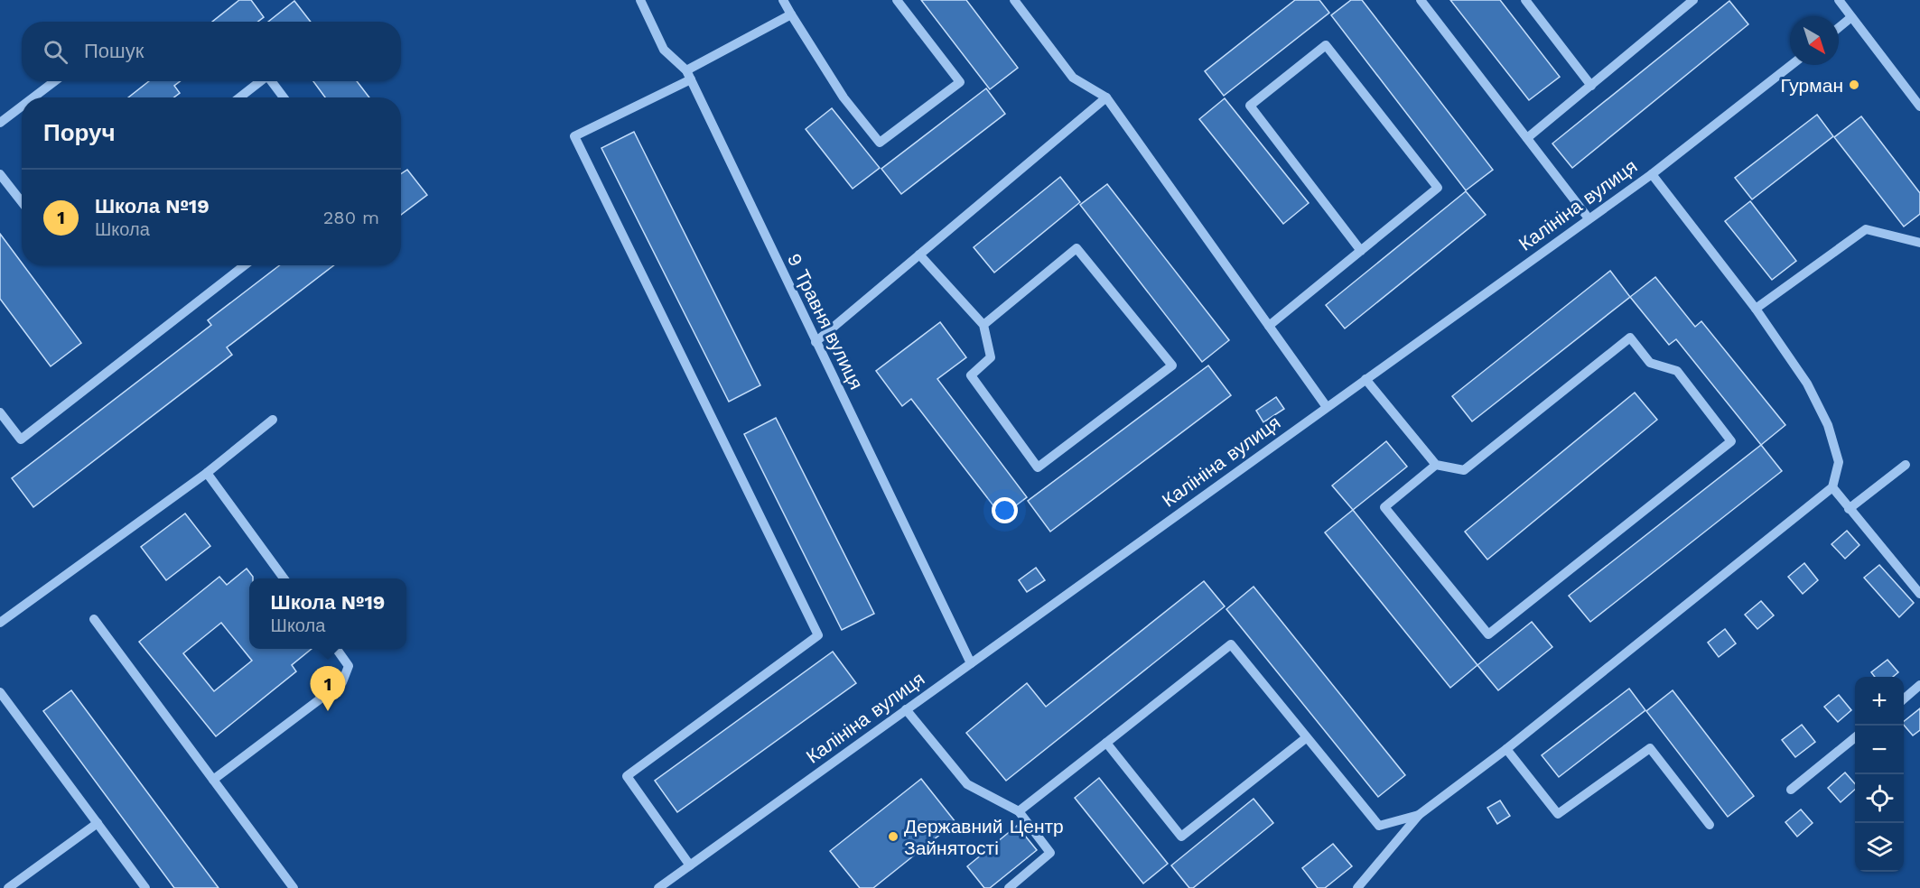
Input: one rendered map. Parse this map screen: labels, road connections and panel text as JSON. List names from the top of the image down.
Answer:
{
  "streets": {
    "street": ["Калініна вулиця", "9 Травня вулиця"]
  },
  "crossings": [
    ["Калініна вулиця", "9 Травня вулиця"]
  ],
  "places": ["Гурман", "Державний Центр Зайнятості"],
  "north": "bottom right",
  "page": {
    "search": "Пошук",
    "heading": "Поруч",
    "list": [
      {
        "mark": "1",
        "name": "Школа №19",
        "note": "Школа",
        "value": "280 m"
      }
    ],
    "popup": ["Школа №19", "Школа"],
    "pins": "1",
    "map_buttons": ["+", "−"]
  }
}
